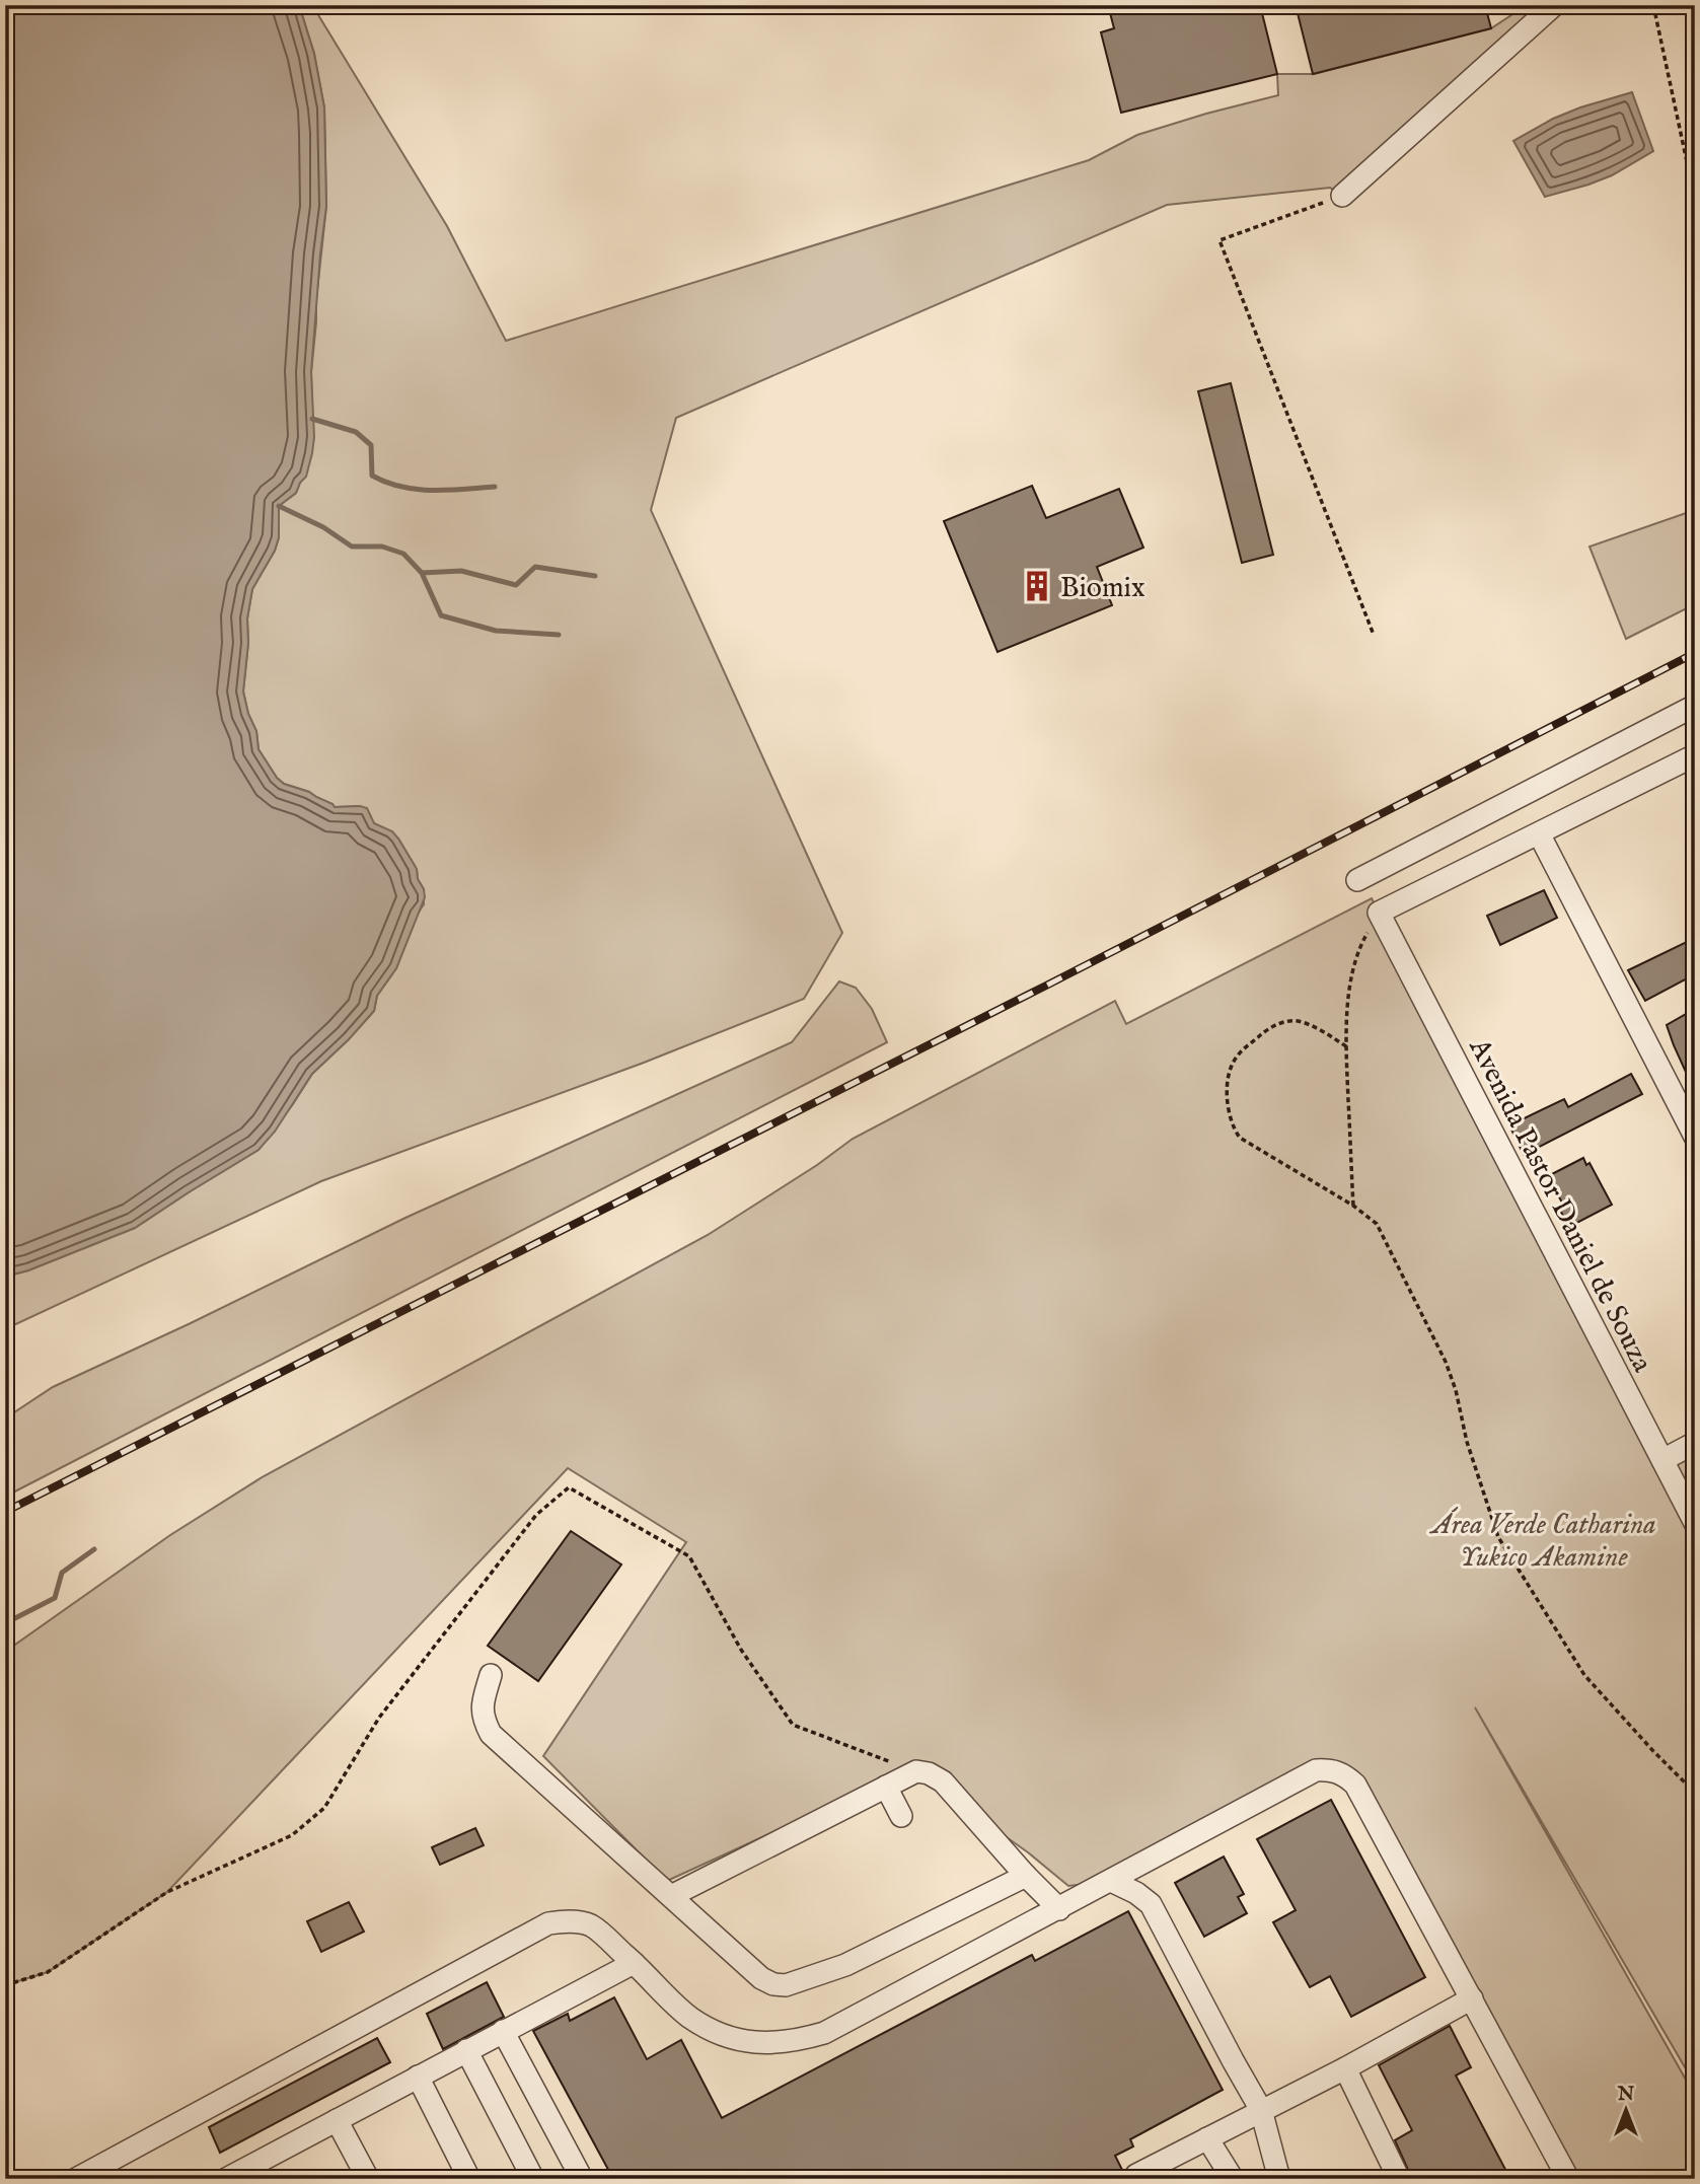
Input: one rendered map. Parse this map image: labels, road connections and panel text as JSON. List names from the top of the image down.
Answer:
{
  "streets": {
    "street": ["Avenida Pastor Daniel de Souza"]
  },
  "parks": ["Área Verde Catharina Yukico Akamine"],
  "places": {
    "building": ["Biomix"]
  },
  "north": "top"
}
